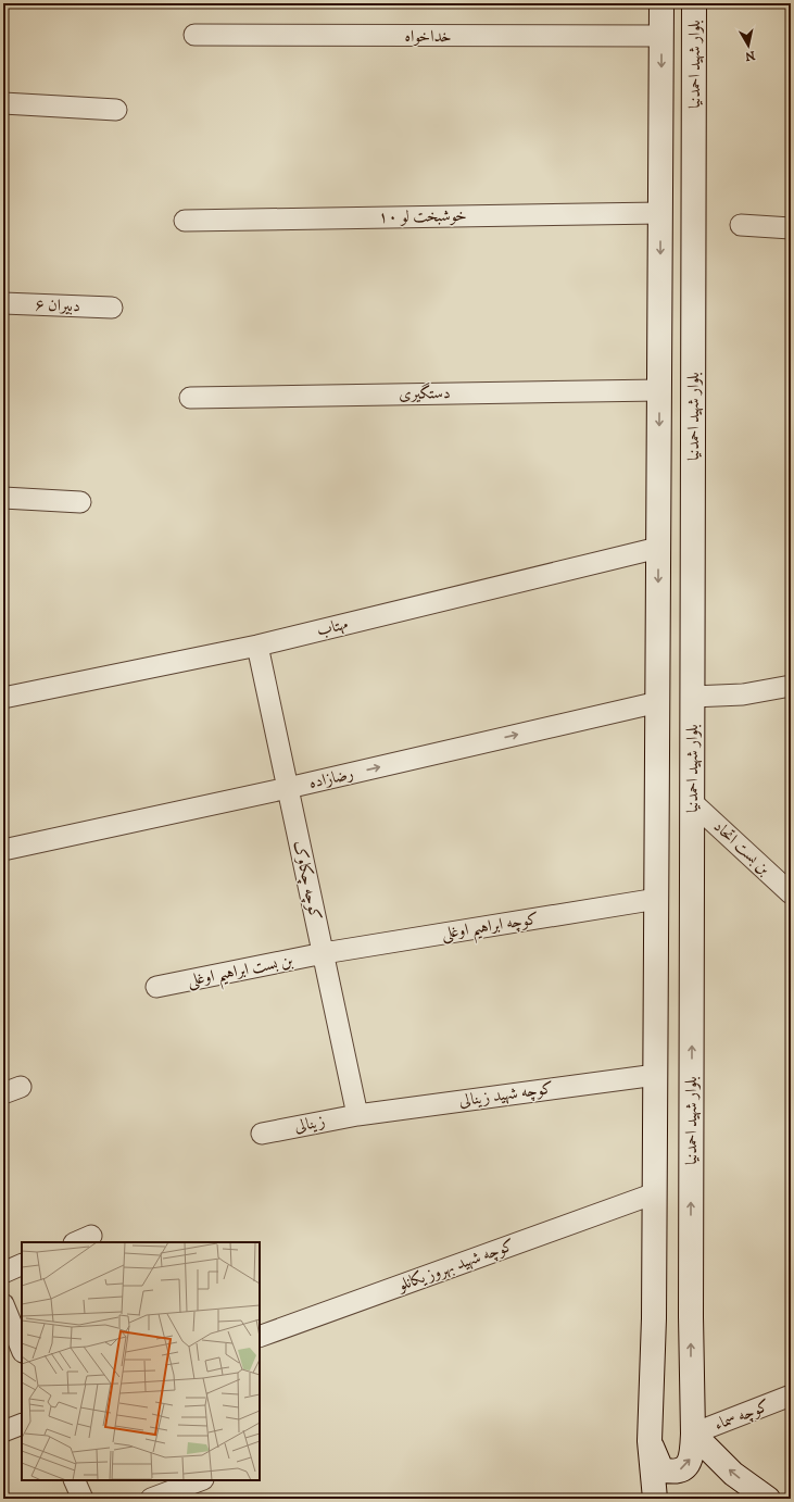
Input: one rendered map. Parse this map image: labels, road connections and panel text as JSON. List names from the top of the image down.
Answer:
{
  "streets": {
    "main road": ["بلوار شهید احمدنیا"],
    "street": [
      "خداخواه",
      "خوشبخت لو ۱۰",
      "دبیران ۶",
      "دستگیری",
      "مهتاب",
      "رضازاده",
      "بن بست اتحاد",
      "کوچه چکاوک",
      "کوچه ابراهیم اوغلی",
      "بن بست ابراهیم اوغلی",
      "کوچه شهید زینالی",
      "زینالی",
      "کوچه شهید بهروز یکانلو",
      "کوچه سماء"
    ]
  },
  "crossings": [
    ["خداخواه", "بلوار شهید احمدنیا"],
    ["بلوار شهید احمدنیا", "خوشبخت لو ۱۰"],
    ["بلوار شهید احمدنیا", "دستگیری"],
    ["بلوار شهید احمدنیا", "مهتاب"],
    ["بلوار شهید احمدنیا", "رضازاده"],
    ["بلوار شهید احمدنیا", "بن بست اتحاد"],
    ["بلوار شهید احمدنیا", "کوچه ابراهیم اوغلی"],
    ["بلوار شهید احمدنیا", "کوچه شهید زینالی"],
    ["بلوار شهید احمدنیا", "کوچه شهید بهروز یکانلو"],
    ["بلوار شهید احمدنیا", "کوچه سماء"],
    ["مهتاب", "کوچه چکاوک"],
    ["رضازاده", "کوچه چکاوک"],
    ["کوچه چکاوک", "کوچه ابراهیم اوغلی"],
    ["کوچه چکاوک", "بن بست ابراهیم اوغلی"],
    ["کوچه چکاوک", "کوچه شهید زینالی"],
    ["کوچه چکاوک", "زینالی"],
    ["کوچه ابراهیم اوغلی", "بن بست ابراهیم اوغلی"],
    ["کوچه شهید زینالی", "زینالی"]
  ],
  "one_way": ["رضازاده"],
  "north": "bottom"
}
